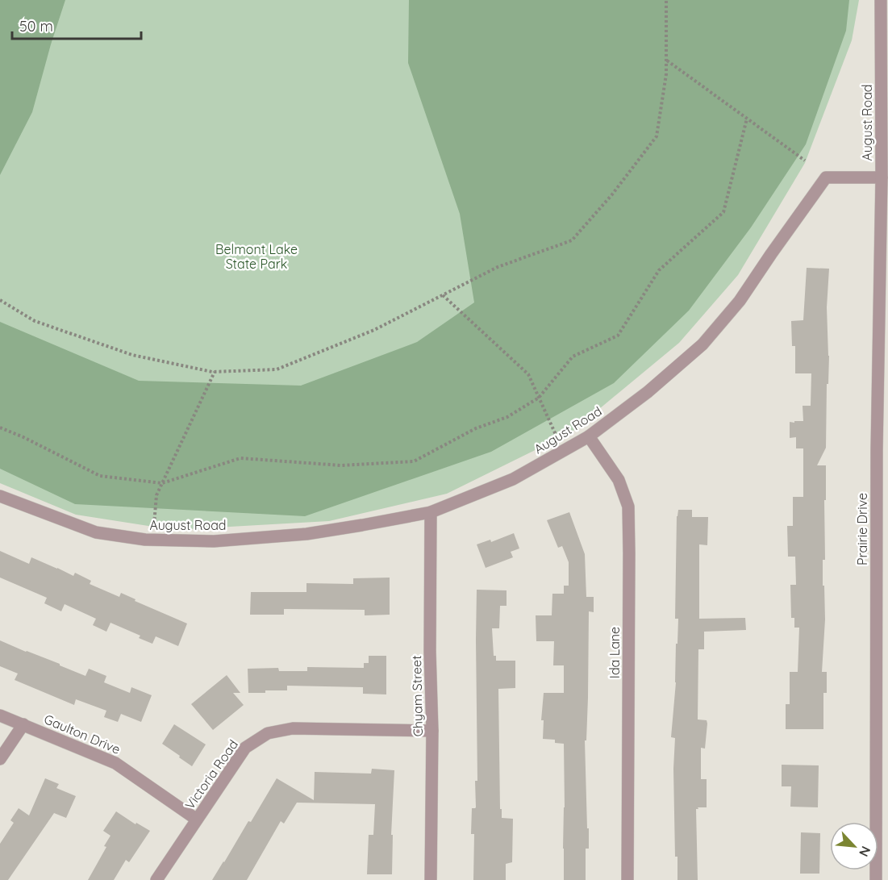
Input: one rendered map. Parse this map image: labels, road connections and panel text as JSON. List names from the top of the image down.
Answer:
{
  "streets": {
    "street": [
      "August Road",
      "Prairie Drive",
      "Ida Lane",
      "Chyam Street",
      "Gaulton Drive",
      "Victoria Road"
    ]
  },
  "crossings": [
    ["August Road", "Prairie Drive"],
    ["August Road", "Ida Lane"],
    ["August Road", "Chyam Street"],
    ["Chyam Street", "Victoria Road"],
    ["Gaulton Drive", "Victoria Road"]
  ],
  "parks": ["Belmont Lake State Park"],
  "scale_bar": "50 m",
  "north": "bottom right"
}
